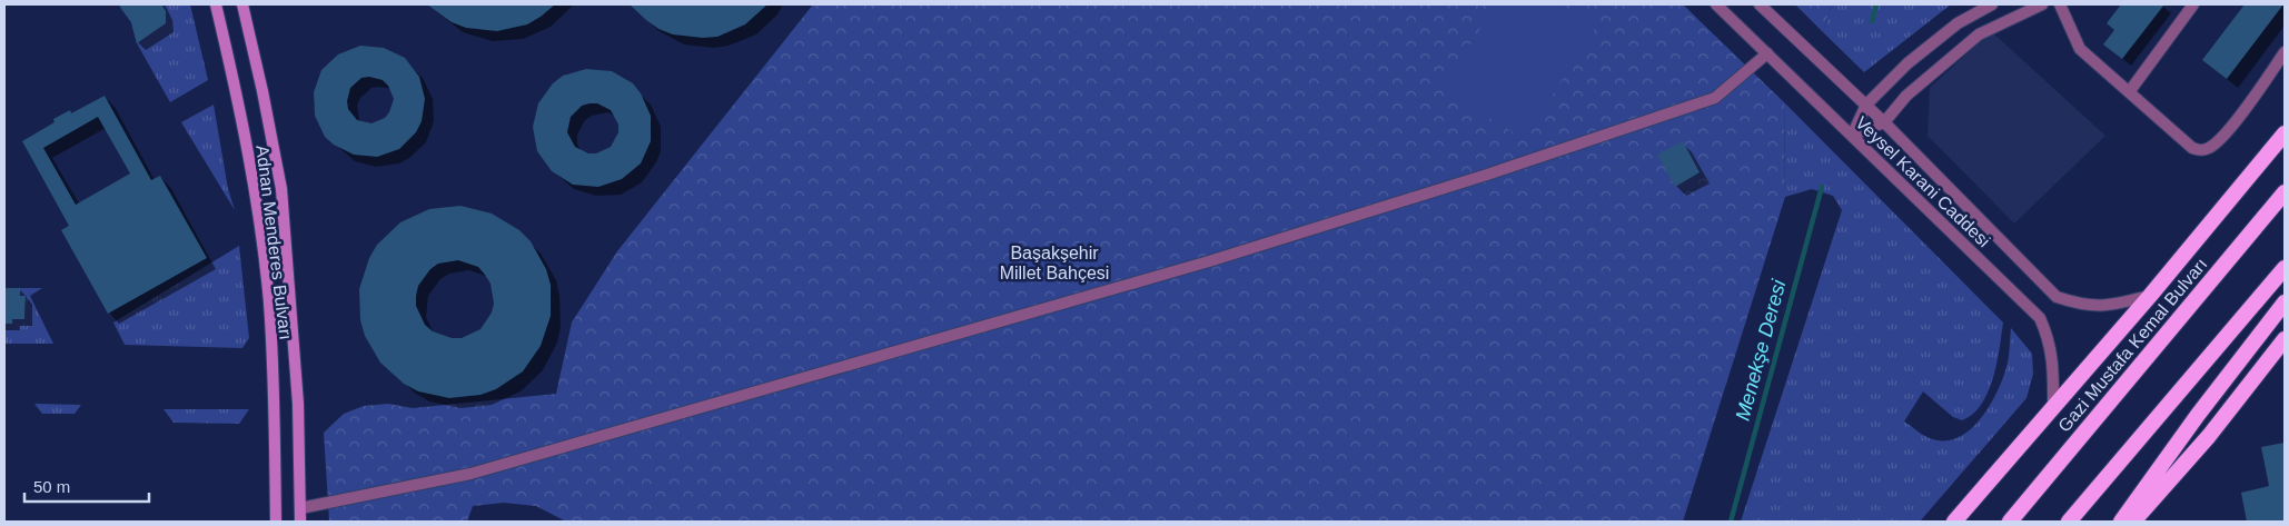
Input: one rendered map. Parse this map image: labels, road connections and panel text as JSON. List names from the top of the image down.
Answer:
{
  "streets": {
    "highway": ["Gazi Mustafa Kemal Bulvarı"],
    "main road": ["Adnan Menderes Bulvarı"],
    "street": ["Veysel Karani Caddesi"]
  },
  "water": ["Menekşe Deresi"],
  "parks": ["Başakşehir Millet Bahçesi"],
  "scale_bar": "50 m"
}
